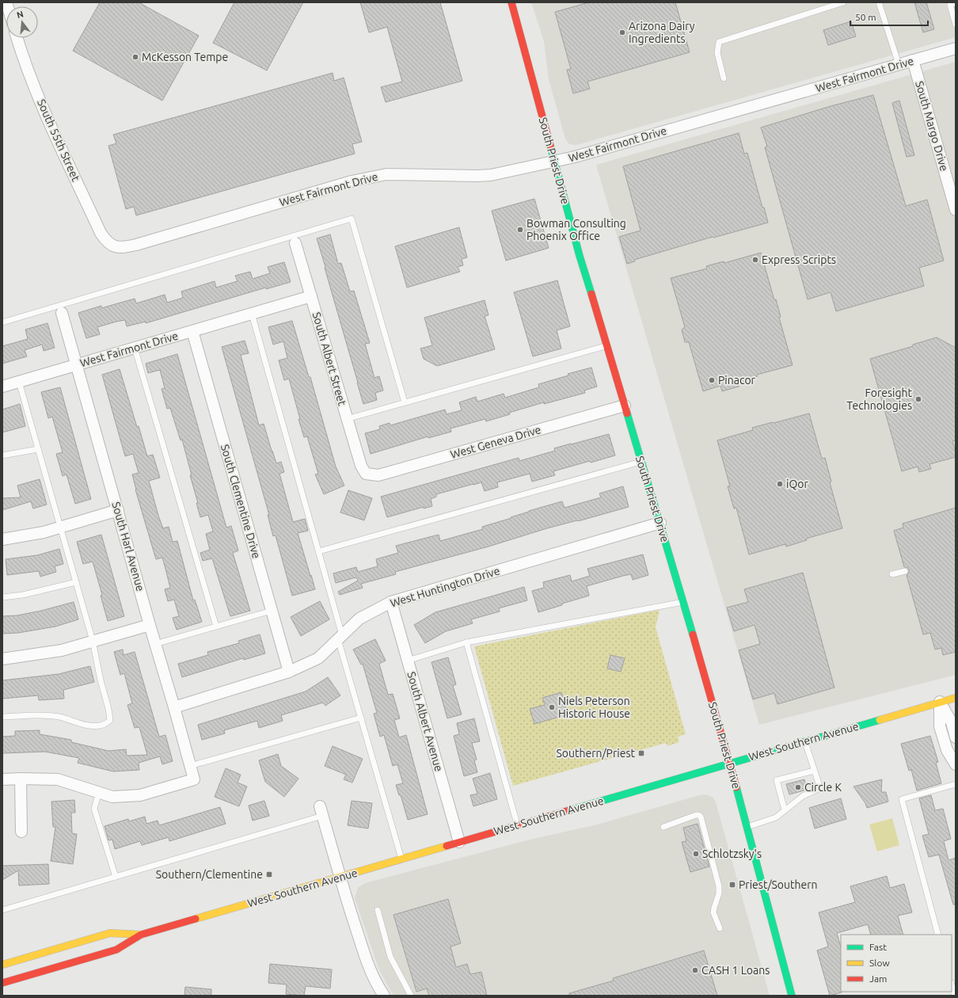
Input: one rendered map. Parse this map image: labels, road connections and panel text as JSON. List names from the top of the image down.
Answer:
{
  "streets": {
    "main road": ["South Priest Drive", "West Southern Avenue"],
    "street": [
      "West Fairmont Drive",
      "South Margo Drive",
      "South 55th Street",
      "South Albert Street",
      "West Geneva Drive",
      "South Clementine Drive",
      "South Harl Avenue",
      "West Huntington Drive",
      "South Albert Avenue"
    ]
  },
  "crossings": [
    ["West Fairmont Drive", "South Margo Drive"],
    ["West Fairmont Drive", "South 55th Street"],
    ["West Fairmont Drive", "South Priest Drive"],
    ["West Fairmont Drive", "South Albert Street"],
    ["West Fairmont Drive", "South Clementine Drive"],
    ["West Fairmont Drive", "South Harl Avenue"],
    ["South Priest Drive", "West Geneva Drive"],
    ["South Priest Drive", "West Huntington Drive"],
    ["South Priest Drive", "West Southern Avenue"],
    ["South Albert Street", "West Geneva Drive"],
    ["South Clementine Drive", "West Huntington Drive"],
    ["South Harl Avenue", "West Huntington Drive"],
    ["West Huntington Drive", "South Albert Avenue"],
    ["South Albert Avenue", "West Southern Avenue"]
  ],
  "places": {
    "other": [
      "Arizona Dairy Ingredients",
      "McKesson Tempe",
      "Bowman Consulting Phoenix Office",
      "Express Scripts",
      "Pinacor",
      "Foresight Technologies",
      "iQor",
      "Niels Peterson Historic House",
      "Circle K",
      "Schlotzsky's",
      "CASH 1 Loans"
    ],
    "transit": ["Southern/Priest", "Southern/Clementine", "Priest/Southern"]
  },
  "legend": ["Fast", "Slow", "Jam"],
  "scale_bar": "50 m",
  "north": "top"
}
